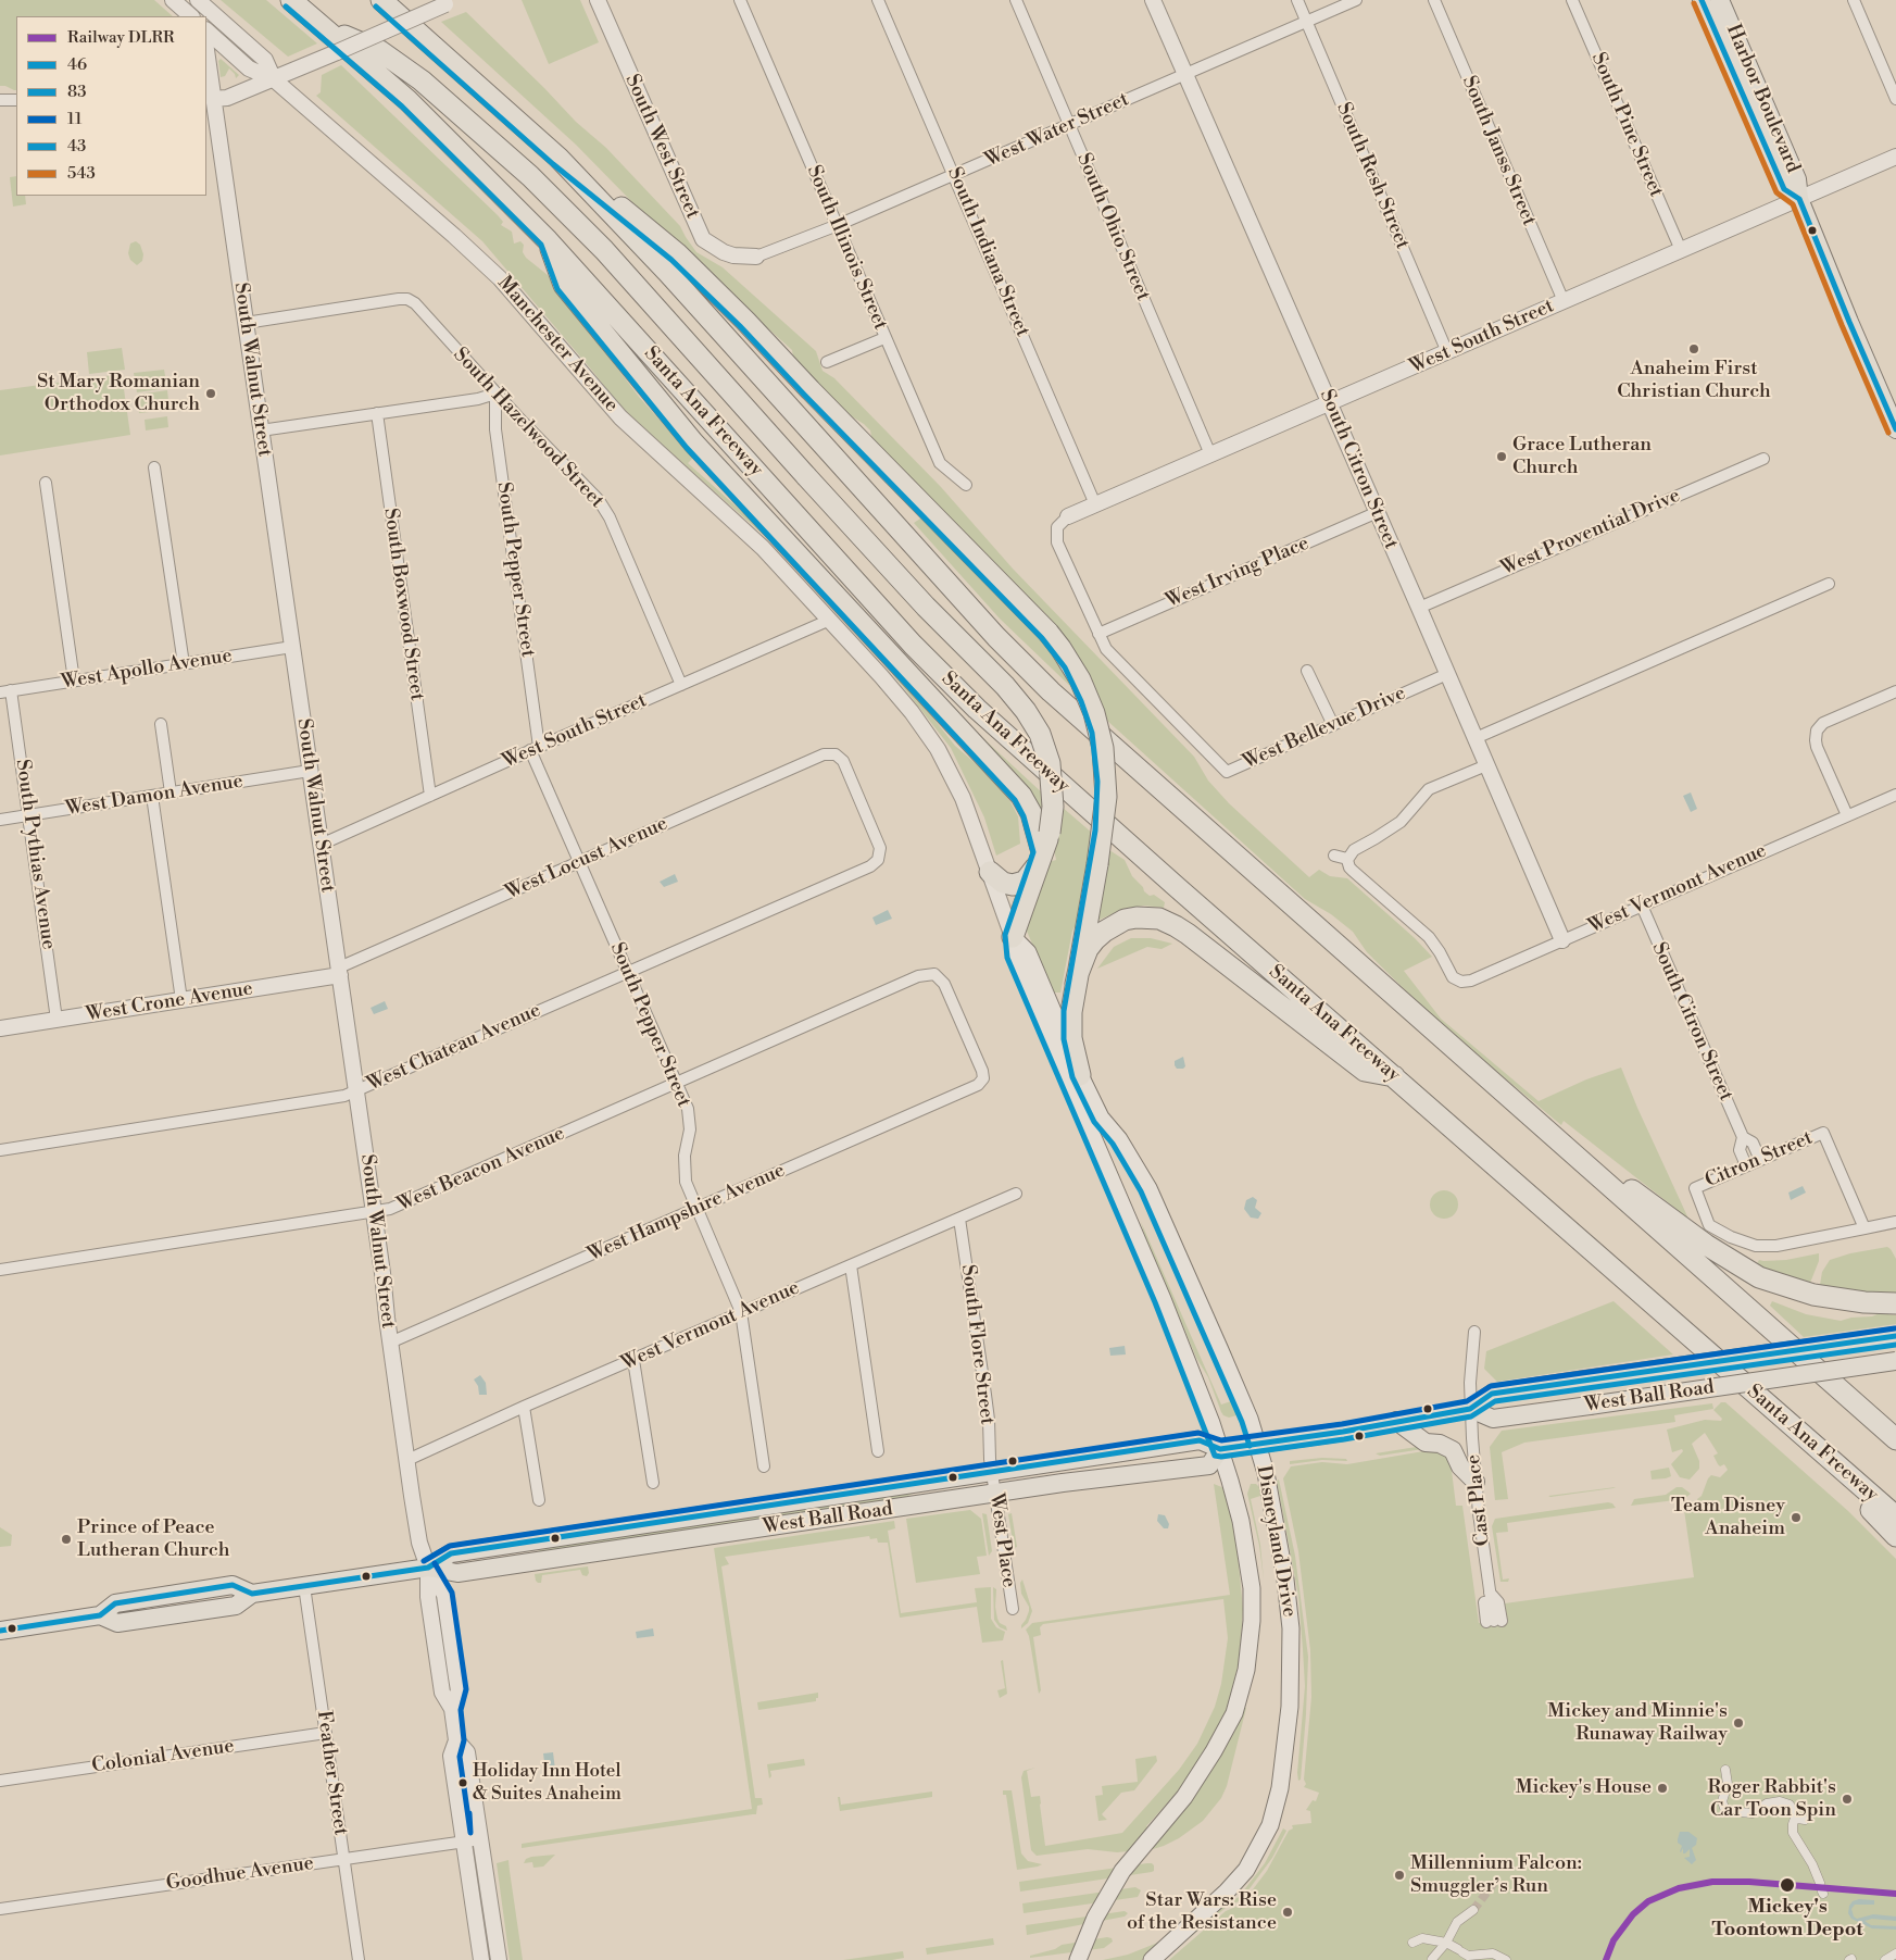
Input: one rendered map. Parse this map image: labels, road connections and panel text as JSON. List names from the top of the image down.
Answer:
{
  "streets": {
    "highway": ["Santa Ana Freeway"],
    "main road": ["Harbor Boulevard", "West Ball Road", "Disneyland Drive"],
    "street": [
      "South Pine Street",
      "West Water Street",
      "South West Street",
      "South Janss Street",
      "South Resh Street",
      "South Ohio Street",
      "South Illinois Street",
      "South Indiana Street",
      "West South Street",
      "Manchester Avenue",
      "South Walnut Street",
      "South Hazelwood Street",
      "South Citron Street",
      "West Provential Drive",
      "South Pepper Street",
      "West Irving Place",
      "South Boxwood Street",
      "West Apollo Avenue",
      "West Bellevue Drive",
      "West Damon Avenue",
      "South Pythias Avenue",
      "West Locust Avenue",
      "West Vermont Avenue",
      "West Crone Avenue",
      "West Chateau Avenue",
      "Citron Street",
      "West Beacon Avenue",
      "West Hampshire Avenue",
      "South Flore Street",
      "Cast Place",
      "West Place",
      "Colonial Avenue",
      "Feather Street",
      "Goodhue Avenue"
    ]
  },
  "crossings": [
    ["Harbor Boulevard", "West South Street"],
    ["South Pine Street", "West South Street"],
    ["West Water Street", "South West Street"],
    ["West Water Street", "South Resh Street"],
    ["West Water Street", "South Ohio Street"],
    ["West Water Street", "South Illinois Street"],
    ["West Water Street", "South Indiana Street"],
    ["West Water Street", "South Citron Street"],
    ["South Janss Street", "West South Street"],
    ["South Resh Street", "West South Street"],
    ["South Ohio Street", "West South Street"],
    ["South Indiana Street", "West South Street"],
    ["West South Street", "Manchester Avenue"],
    ["West South Street", "South Walnut Street"],
    ["West South Street", "South Hazelwood Street"],
    ["West South Street", "South Citron Street"],
    ["West South Street", "South Pepper Street"],
    ["West South Street", "South Boxwood Street"],
    ["West South Street", "West Bellevue Drive"],
    ["West South Street", "Disneyland Drive"],
    ["Manchester Avenue", "Disneyland Drive"],
    ["South Walnut Street", "South Hazelwood Street"],
    ["South Walnut Street", "West Apollo Avenue"],
    ["South Walnut Street", "West Damon Avenue"],
    ["South Walnut Street", "West Locust Avenue"],
    ["South Walnut Street", "West Vermont Avenue"],
    ["South Walnut Street", "West Crone Avenue"],
    ["South Walnut Street", "West Chateau Avenue"],
    ["South Walnut Street", "West Beacon Avenue"],
    ["South Walnut Street", "West Hampshire Avenue"],
    ["South Walnut Street", "West Ball Road"],
    ["South Hazelwood Street", "South Pepper Street"],
    ["South Citron Street", "West Provential Drive"],
    ["South Citron Street", "West Irving Place"],
    ["South Citron Street", "West Bellevue Drive"],
    ["South Citron Street", "West Vermont Avenue"],
    ["South Citron Street", "Citron Street"],
    ["South Pepper Street", "West Locust Avenue"],
    ["South Pepper Street", "West Vermont Avenue"],
    ["South Pepper Street", "West Chateau Avenue"],
    ["South Pepper Street", "West Beacon Avenue"],
    ["South Pepper Street", "West Hampshire Avenue"],
    ["West Irving Place", "West Bellevue Drive"],
    ["West Apollo Avenue", "South Pythias Avenue"],
    ["West Damon Avenue", "South Pythias Avenue"],
    ["South Pythias Avenue", "West Crone Avenue"],
    ["West Locust Avenue", "West Crone Avenue"],
    ["West Locust Avenue", "West Chateau Avenue"],
    ["West Vermont Avenue", "South Flore Street"],
    ["West Beacon Avenue", "West Hampshire Avenue"],
    ["South Flore Street", "West Ball Road"],
    ["South Flore Street", "West Place"],
    ["West Ball Road", "Cast Place"],
    ["West Ball Road", "West Place"],
    ["West Ball Road", "Disneyland Drive"],
    ["West Ball Road", "Feather Street"],
    ["Colonial Avenue", "Feather Street"],
    ["Feather Street", "Goodhue Avenue"]
  ],
  "places": [
    "Anaheim First Christian Church",
    "St Mary Romanian Orthodox Church",
    "Grace Lutheran Church",
    "Team Disney Anaheim",
    "Prince of Peace Lutheran Church",
    "Mickey and Minnie's Runaway Railway",
    "Holiday Inn Hotel & Suites Anaheim",
    "Mickey's House",
    "Roger Rabbit's Car Toon Spin",
    "Millennium Falcon: Smuggler’s Run",
    "Mickey's Toontown Depot",
    "Star Wars: Rise of the Resistance"
  ],
  "lines": [
    "transit line 43",
    "transit line 543",
    "transit line 83",
    "transit line 11",
    "transit line 46",
    "rail line DLRR"
  ],
  "legend": [
    "Railway DLRR",
    "46",
    "83",
    "11",
    "43",
    "543"
  ]
}
